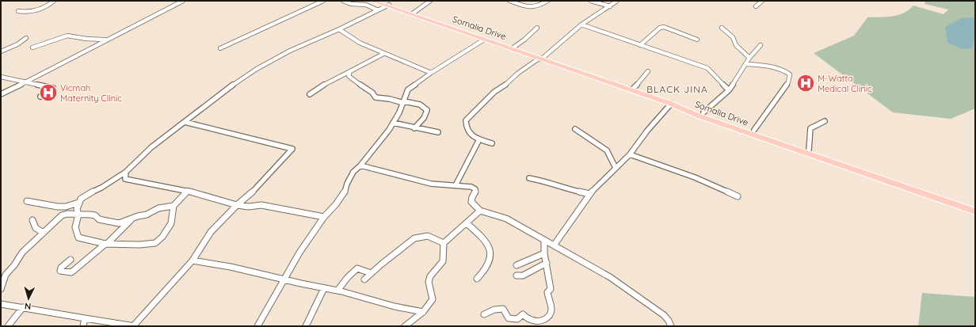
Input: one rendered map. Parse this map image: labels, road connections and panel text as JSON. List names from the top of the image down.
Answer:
{
  "streets": {
    "main road": ["Somalia Drive"]
  },
  "districts": ["BLACK JINA"],
  "places": {
    "hospital": ["M-Watta Medical Clinic", "Vicmah Maternity Clinic"]
  },
  "north": "bottom"
}
